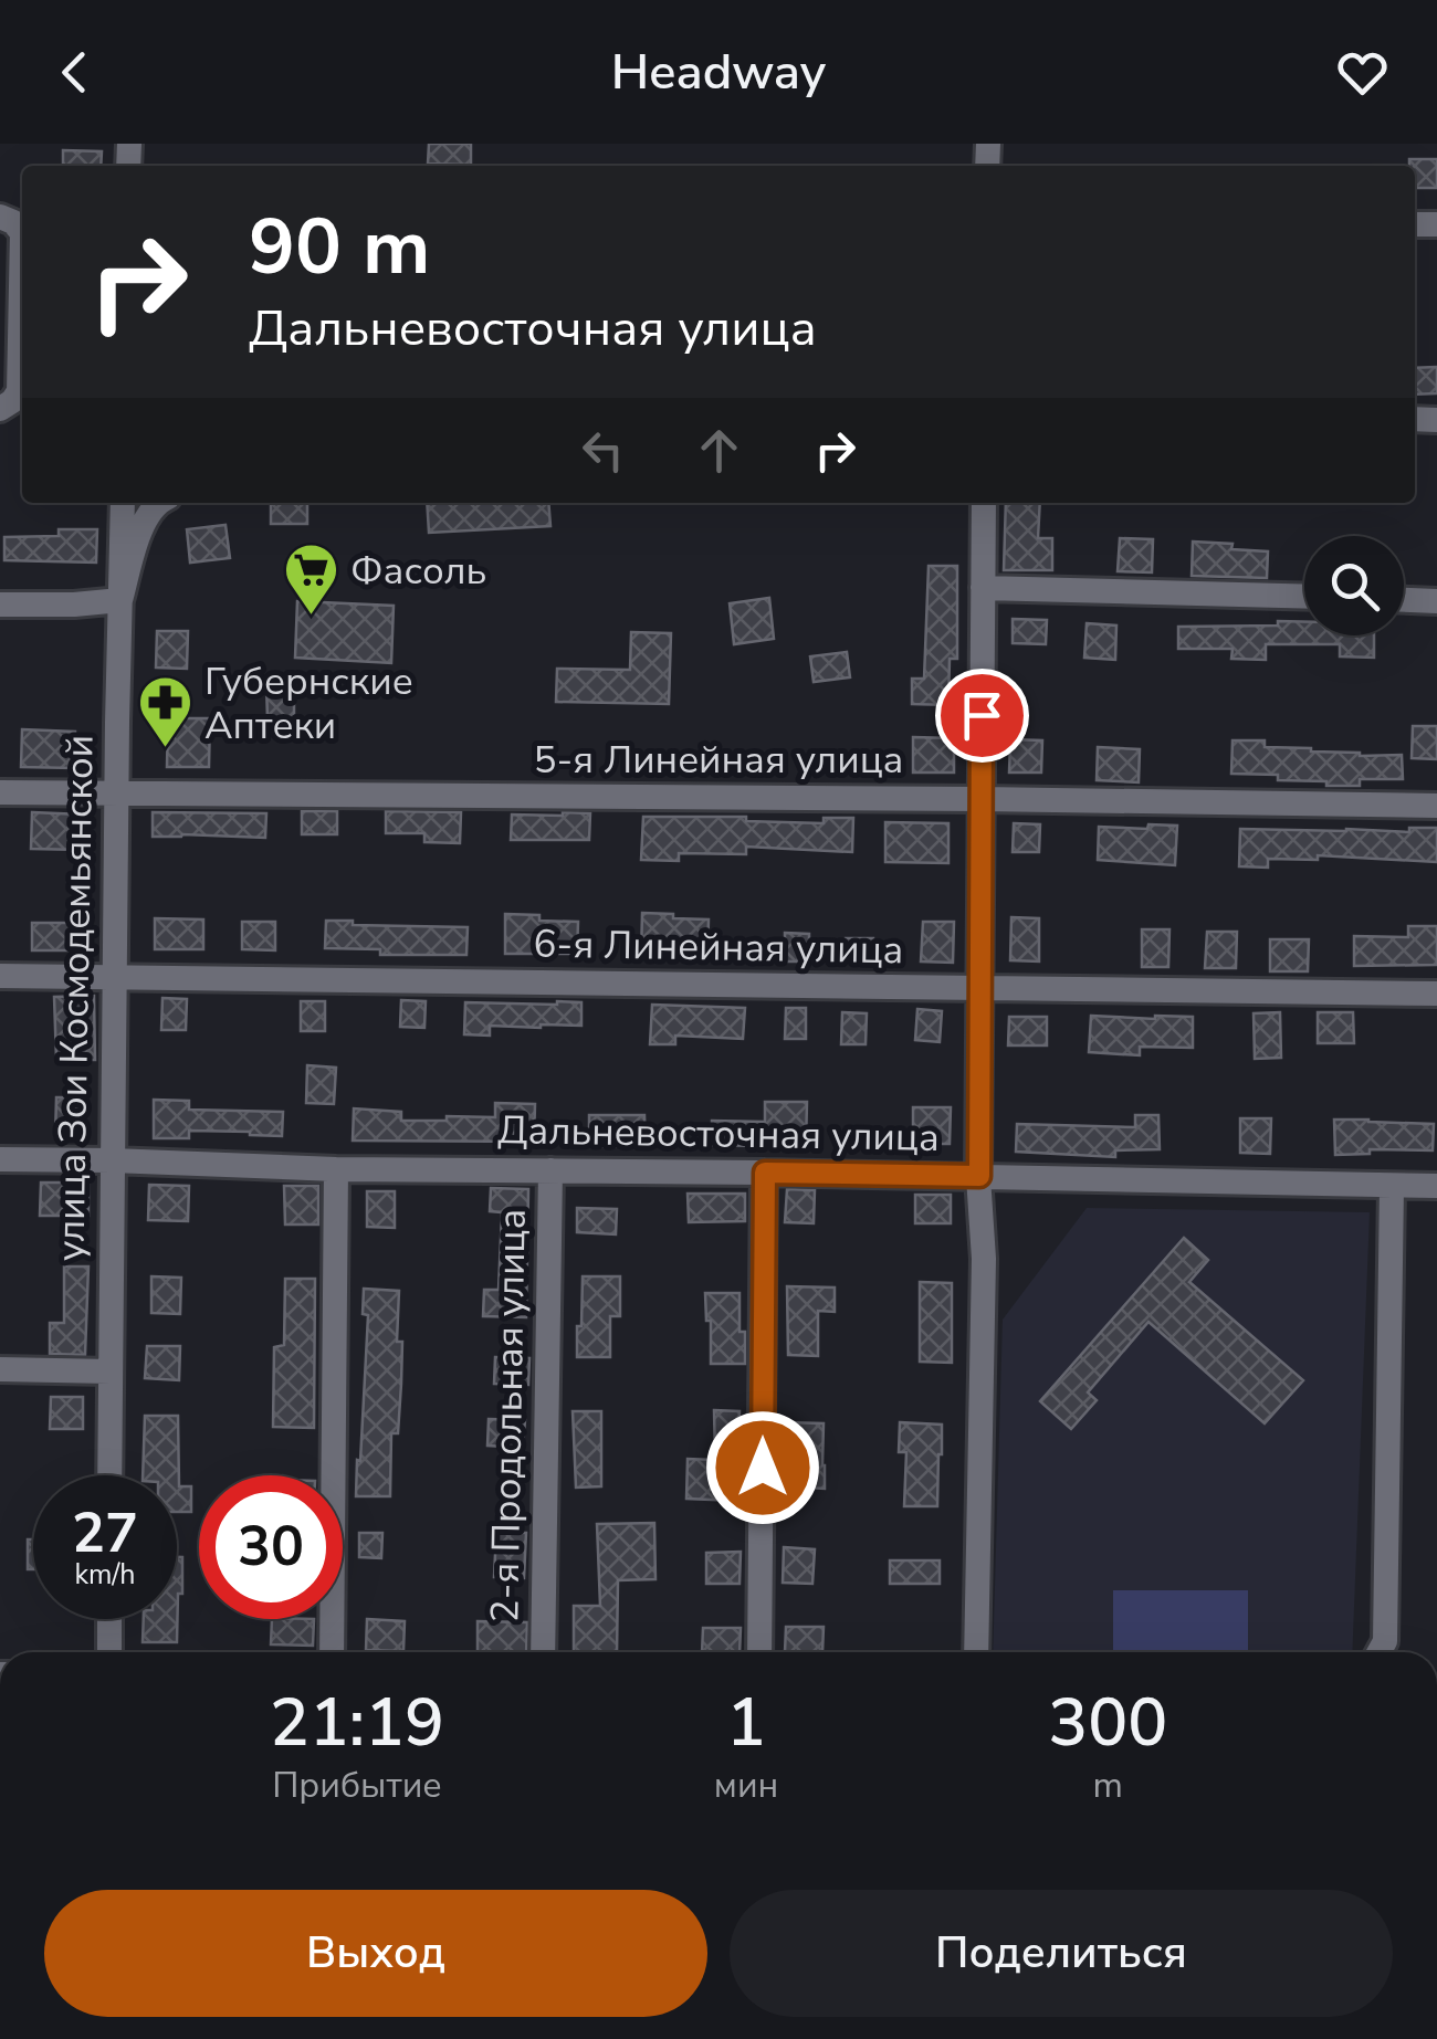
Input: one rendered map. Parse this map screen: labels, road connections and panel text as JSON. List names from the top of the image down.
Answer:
{
  "streets": {
    "street": [
      "5-я Линейная улица",
      "6-я Линейная улица",
      "улица Зои Космодемьянской",
      "Дальневосточная улица",
      "2-я Продольная улица"
    ]
  },
  "crossings": [
    ["5-я Линейная улица", "улица Зои Космодемьянской"],
    ["6-я Линейная улица", "улица Зои Космодемьянской"],
    ["улица Зои Космодемьянской", "Дальневосточная улица"],
    ["Дальневосточная улица", "2-я Продольная улица"]
  ],
  "places": {
    "supermarket": ["Фасоль"],
    "pharmacy": ["Губернские Аптеки"]
  },
  "page": {
    "header": "Headway",
    "turn": ["90 m", "Дальневосточная улица"],
    "speed": "27 km/h",
    "limit": "30",
    "eta": [
      "21:19",
      "Прибытие",
      "1",
      "мин",
      "300",
      "m"
    ],
    "buttons": ["Выход", "Поделиться"]
  }
}
